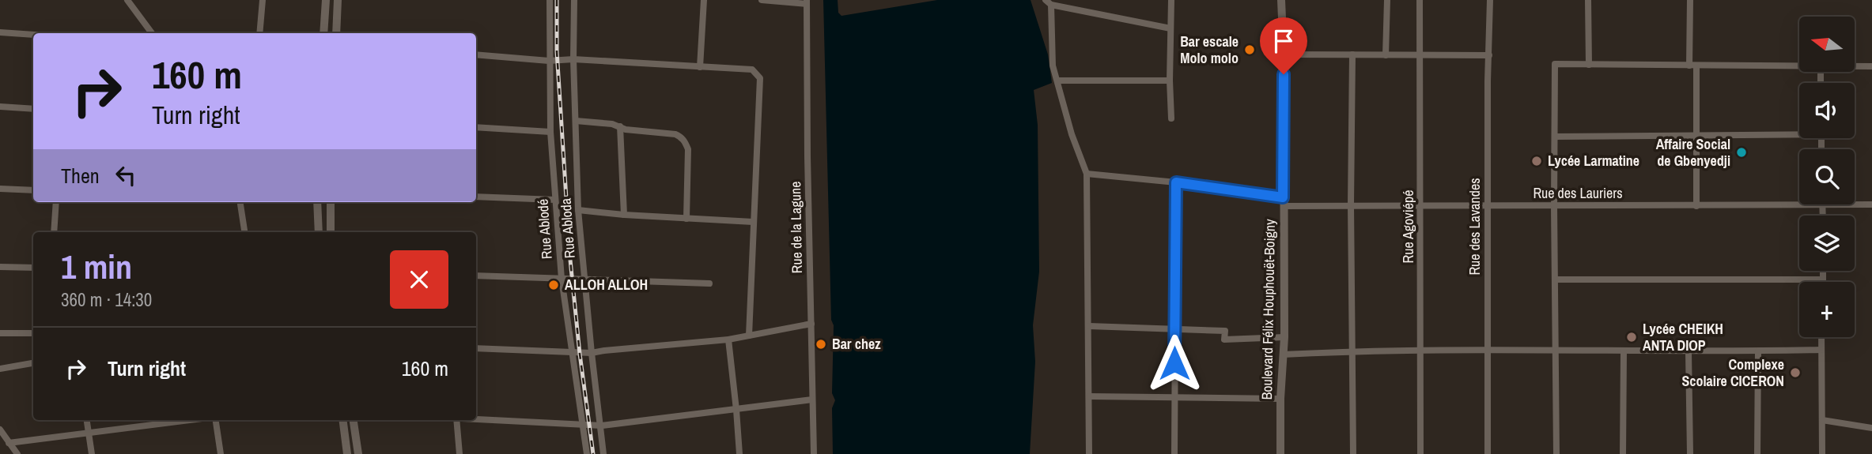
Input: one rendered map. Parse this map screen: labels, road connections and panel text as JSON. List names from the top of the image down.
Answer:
{
  "streets": {
    "street": [
      "Rue des Lauriers",
      "Rue Agoviépé",
      "Rue des Lavandes",
      "Rue de la Lagune",
      "Rue Abloda",
      "Rue Ablodé",
      "Boulevard Félix Houphouët-Boigny"
    ]
  },
  "crossings": [
    ["Rue des Lauriers", "Rue Agoviépé"],
    ["Rue des Lauriers", "Rue des Lavandes"],
    ["Rue des Lauriers", "Boulevard Félix Houphouët-Boigny"]
  ],
  "places": [
    "Bar escale Molo molo",
    "Affaire Social de Gbenyedji",
    "Lycée Larmatine",
    "ALLOH ALLOH",
    "Lycée CHEIKH ANTA DIOP",
    "Bar chez",
    "Complexe Scolaire CICERON"
  ],
  "north": "left",
  "page": {
    "map_buttons": "+",
    "turn": ["160 m", "Turn right"],
    "then": "Then",
    "heading": ["1 min", "360 m · 14:30"],
    "list": [
      {
        "name": "Turn right",
        "value": "160 m"
      }
    ]
  }
}
